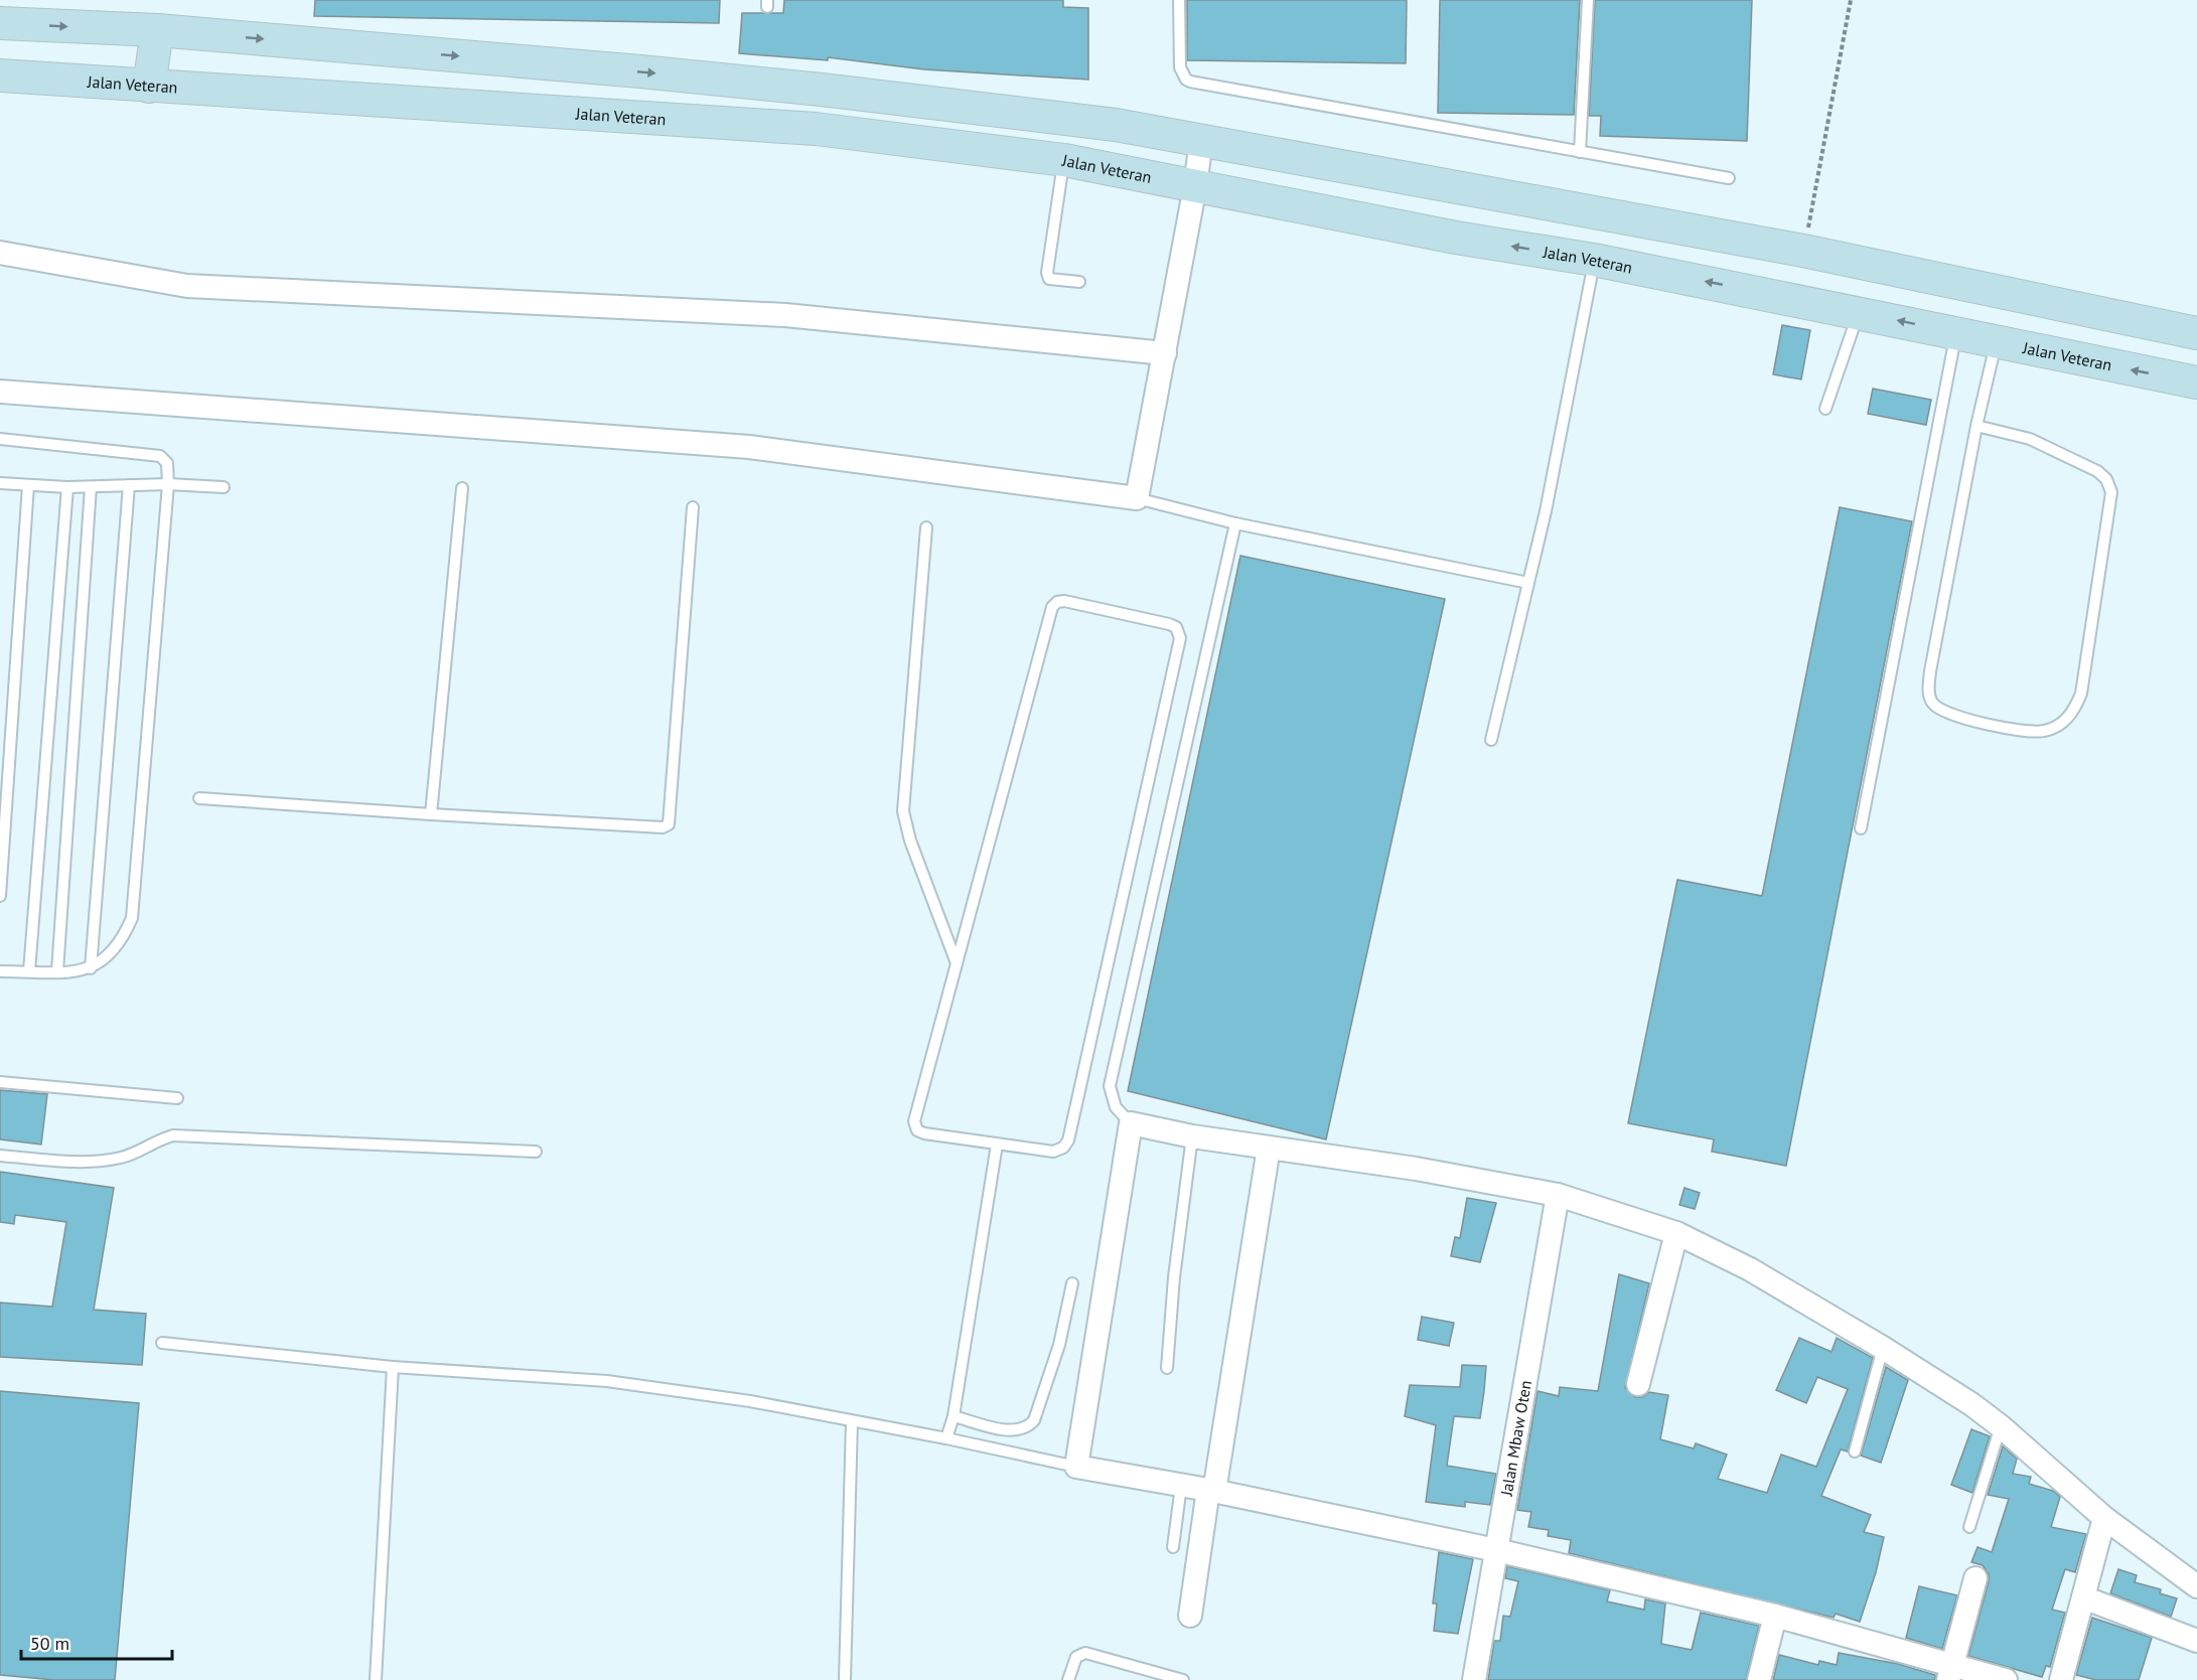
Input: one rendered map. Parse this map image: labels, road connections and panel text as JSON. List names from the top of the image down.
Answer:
{
  "streets": {
    "main road": ["Jalan Veteran"],
    "street": ["Jalan Mbaw Oten"]
  },
  "scale_bar": "50 m"
}
